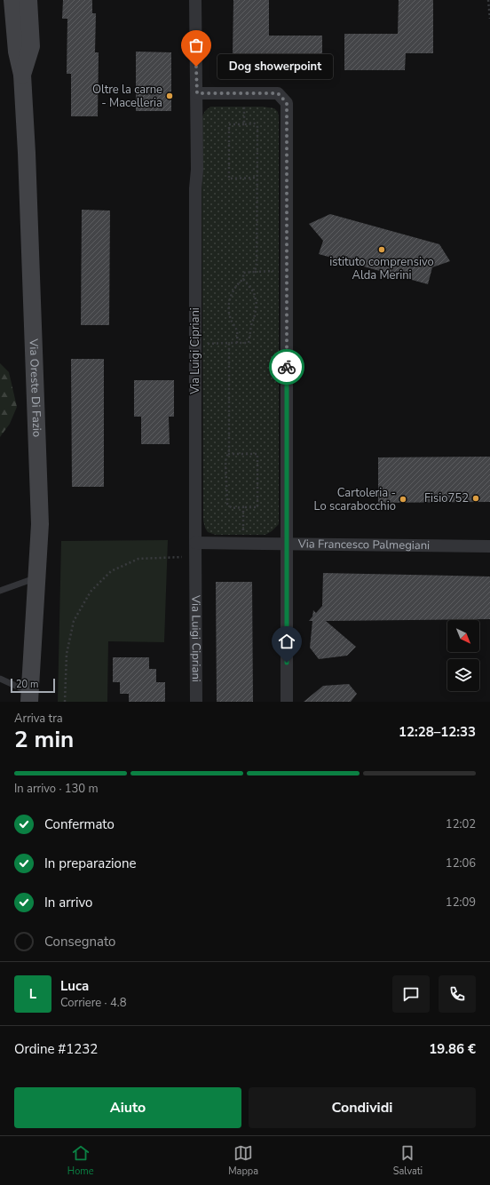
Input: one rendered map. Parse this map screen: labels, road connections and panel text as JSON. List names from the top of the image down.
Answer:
{
  "streets": {
    "main road": ["Via Oreste Di Fazio"],
    "street": ["Via Luigi Cipriani", "Via Francesco Palmegiani"]
  },
  "crossings": [
    ["Via Luigi Cipriani", "Via Francesco Palmegiani"]
  ],
  "places": [
    "Dog showerpoint",
    "Oltre la carne - Macelleria",
    "istituto comprensivo Alda Merini",
    "Fisio752",
    "Cartoleria - Lo scarabocchio"
  ],
  "scale_bar": "20 m",
  "north": "bottom right",
  "page": {
    "bubble": "Dog showerpoint",
    "scale": "20 m",
    "heading": ["2 min", "Arriva tra", "12:28–12:33"],
    "panel": [
      "Luca",
      "Corriere · 4.8",
      "Ordine #1232",
      "19.86 €"
    ],
    "bar": "In arrivo · 130 m",
    "list": [
      ["Confermato", "12:02"],
      ["In preparazione", "12:06"],
      ["In arrivo", "12:09"],
      "Consegnato"
    ],
    "round": "L",
    "buttons": ["Aiuto", "Condividi"],
    "tabs": ["Home", "Mappa", "Salvati"]
  }
}
